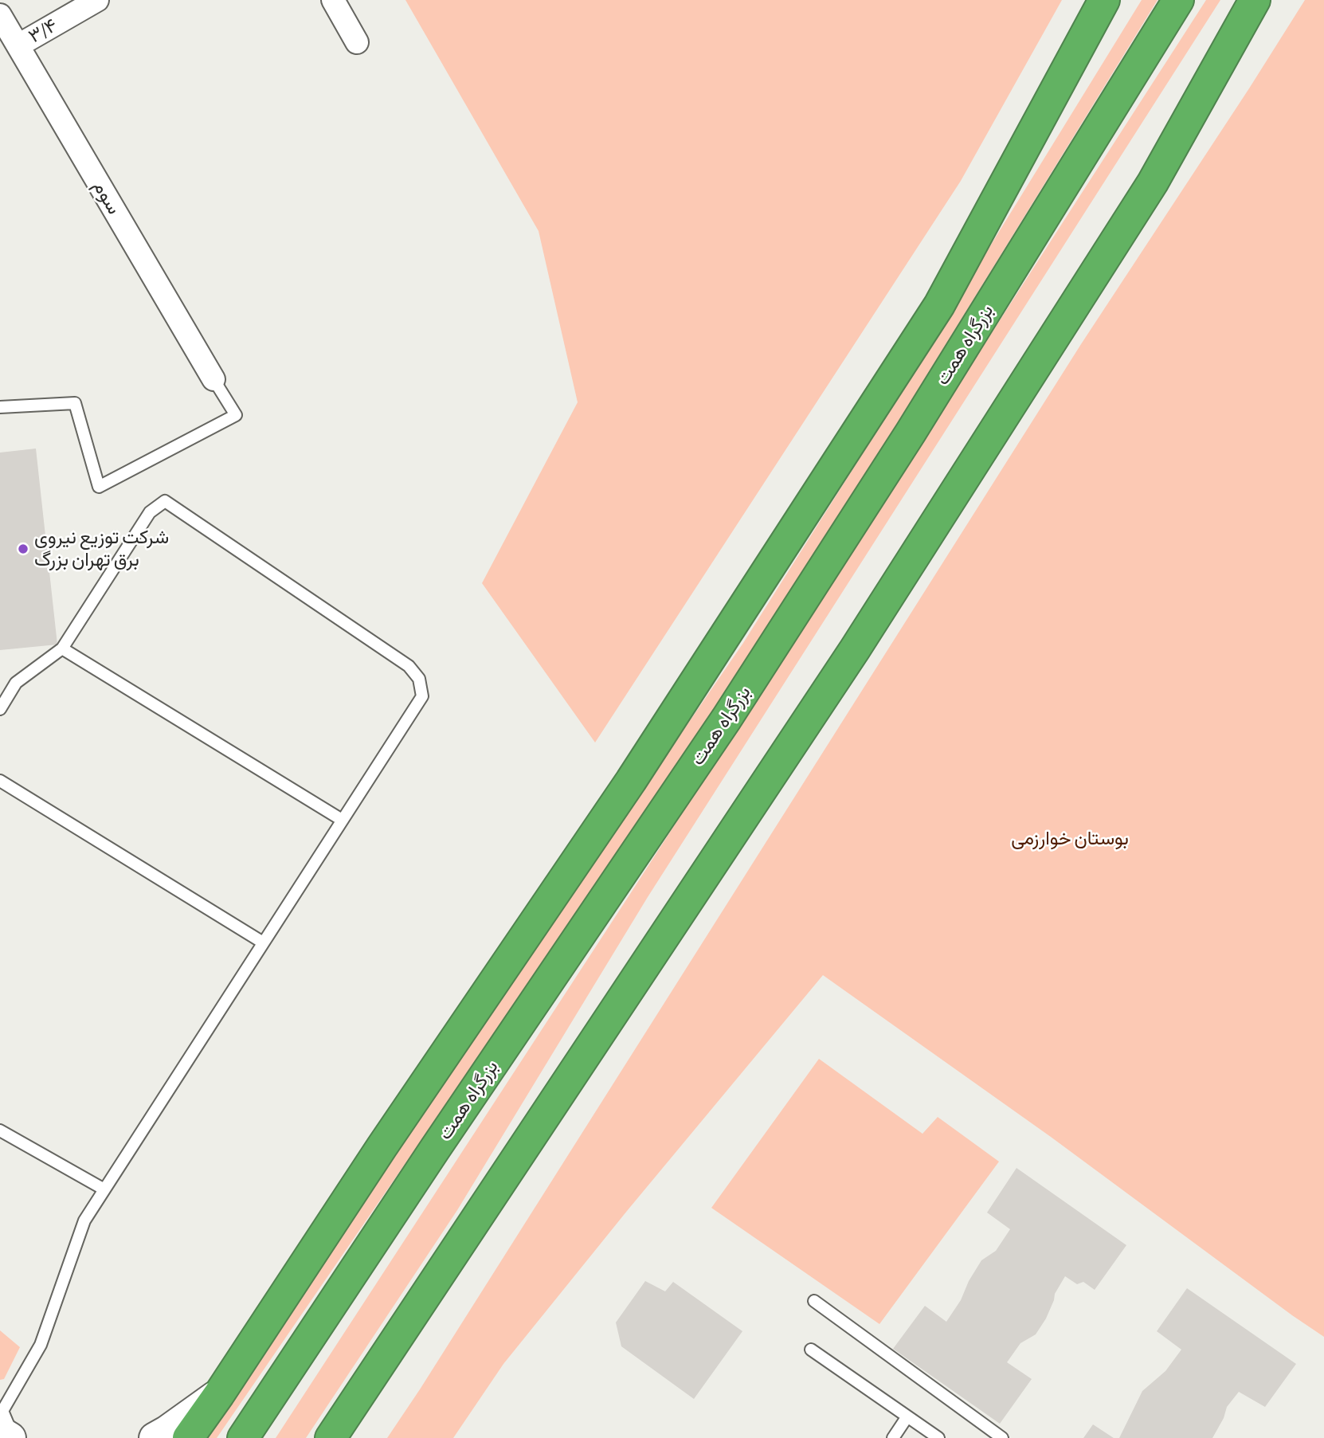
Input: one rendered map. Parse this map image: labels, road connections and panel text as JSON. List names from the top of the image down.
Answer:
{
  "streets": {
    "highway": ["بزرگراه همت"],
    "street": ["۳/۴", "سوم"]
  },
  "crossings": [
    ["۳/۴", "سوم"]
  ],
  "parks": ["بوستان خوارزمی"],
  "places": ["شرکت توزیع نیروی برق تهران بزرگ"]
}
